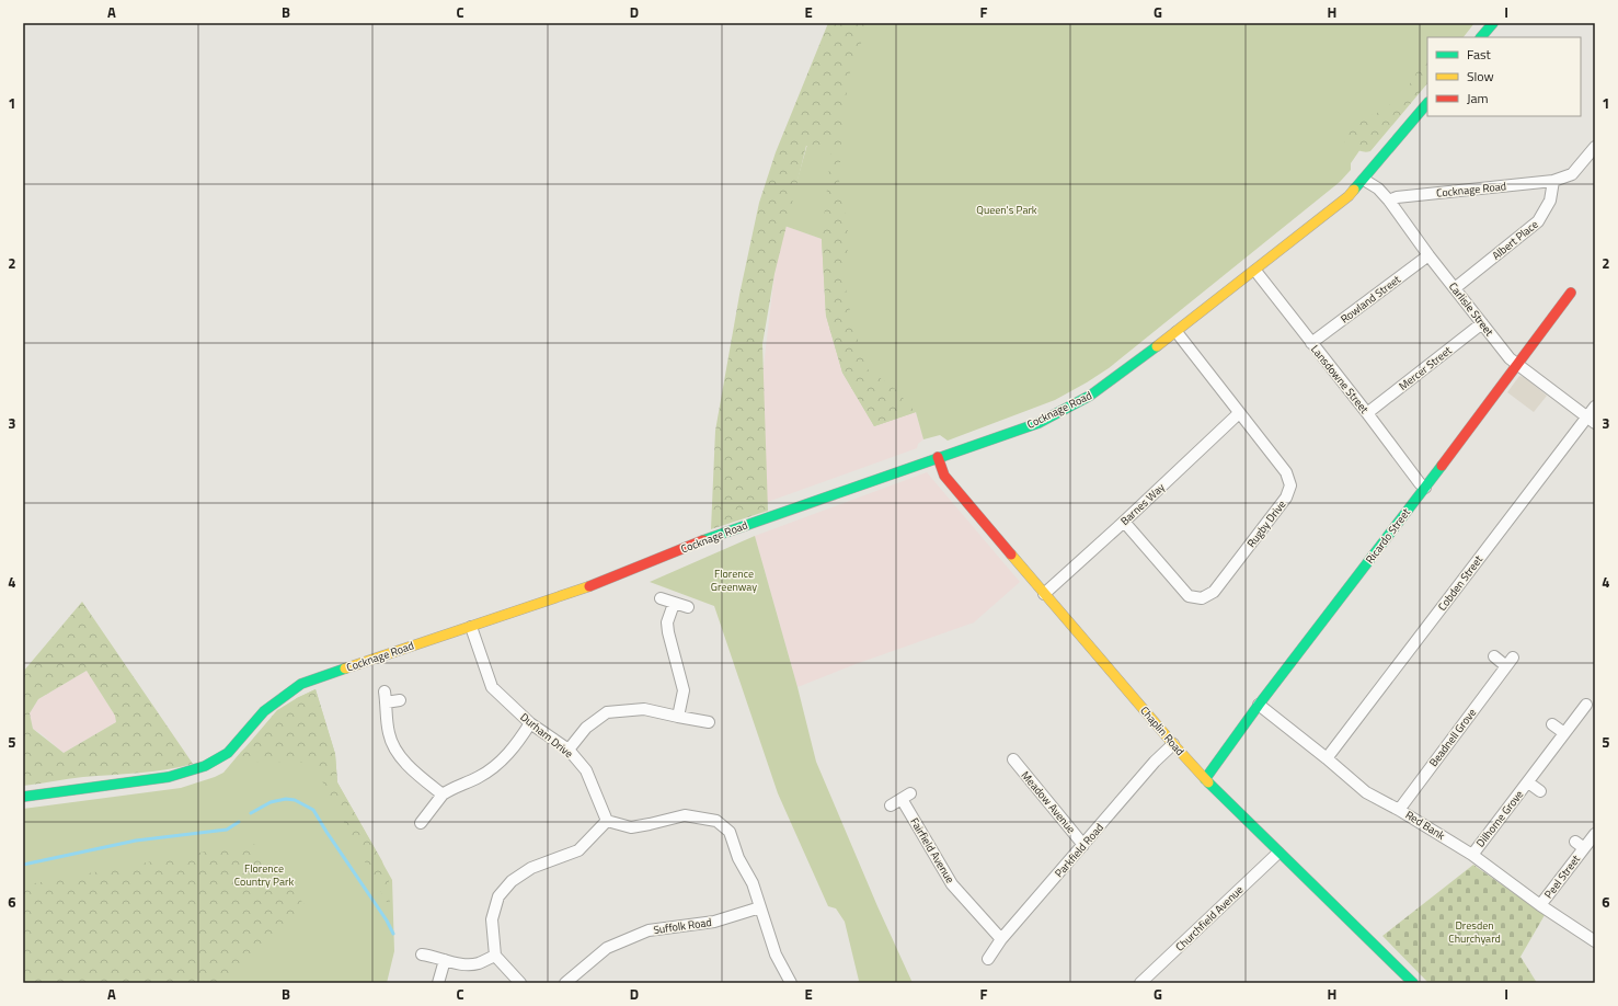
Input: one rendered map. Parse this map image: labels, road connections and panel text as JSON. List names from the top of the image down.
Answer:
{
  "streets": {
    "street": [
      "Cocknage Road",
      "Albert Place",
      "Rowland Street",
      "Carlisle Street",
      "Mercer Street",
      "Lansdowne Street",
      "Barnes Way",
      "Rugby Drive",
      "Ricardo Street",
      "Cobden Street",
      "Chaplin Road",
      "Durham Drive",
      "Beadnell Grove",
      "Meadow Avenue",
      "Dilhorne Grove",
      "Red Bank",
      "Fairfield Avenue",
      "Parkfield Road",
      "Peel Street",
      "Churchfield Avenue",
      "Suffolk Road"
    ]
  },
  "crossings": [
    ["Cocknage Road", "Albert Place"],
    ["Cocknage Road", "Carlisle Street"],
    ["Cocknage Road", "Lansdowne Street"],
    ["Cocknage Road", "Rugby Drive"],
    ["Cocknage Road", "Chaplin Road"],
    ["Cocknage Road", "Durham Drive"],
    ["Albert Place", "Carlisle Street"],
    ["Rowland Street", "Carlisle Street"],
    ["Rowland Street", "Lansdowne Street"],
    ["Carlisle Street", "Mercer Street"],
    ["Carlisle Street", "Ricardo Street"],
    ["Carlisle Street", "Cobden Street"],
    ["Mercer Street", "Lansdowne Street"],
    ["Lansdowne Street", "Ricardo Street"],
    ["Barnes Way", "Rugby Drive"],
    ["Barnes Way", "Chaplin Road"],
    ["Ricardo Street", "Chaplin Road"],
    ["Ricardo Street", "Red Bank"],
    ["Cobden Street", "Red Bank"],
    ["Chaplin Road", "Parkfield Road"],
    ["Chaplin Road", "Churchfield Avenue"],
    ["Beadnell Grove", "Red Bank"],
    ["Meadow Avenue", "Parkfield Road"],
    ["Dilhorne Grove", "Red Bank"],
    ["Red Bank", "Peel Street"],
    ["Fairfield Avenue", "Parkfield Road"]
  ],
  "parks": [
    "Queen's Park",
    "Florence Greenway",
    "Florence Country Park",
    "Dresden Churchyard"
  ],
  "legend": ["Fast", "Slow", "Jam"],
  "grid": {
    "columns": [
      "A",
      "B",
      "C",
      "D",
      "E",
      "F",
      "G",
      "H",
      "I"
    ],
    "rows": [
      "1",
      "2",
      "3",
      "4",
      "5",
      "6"
    ]
  }
}
